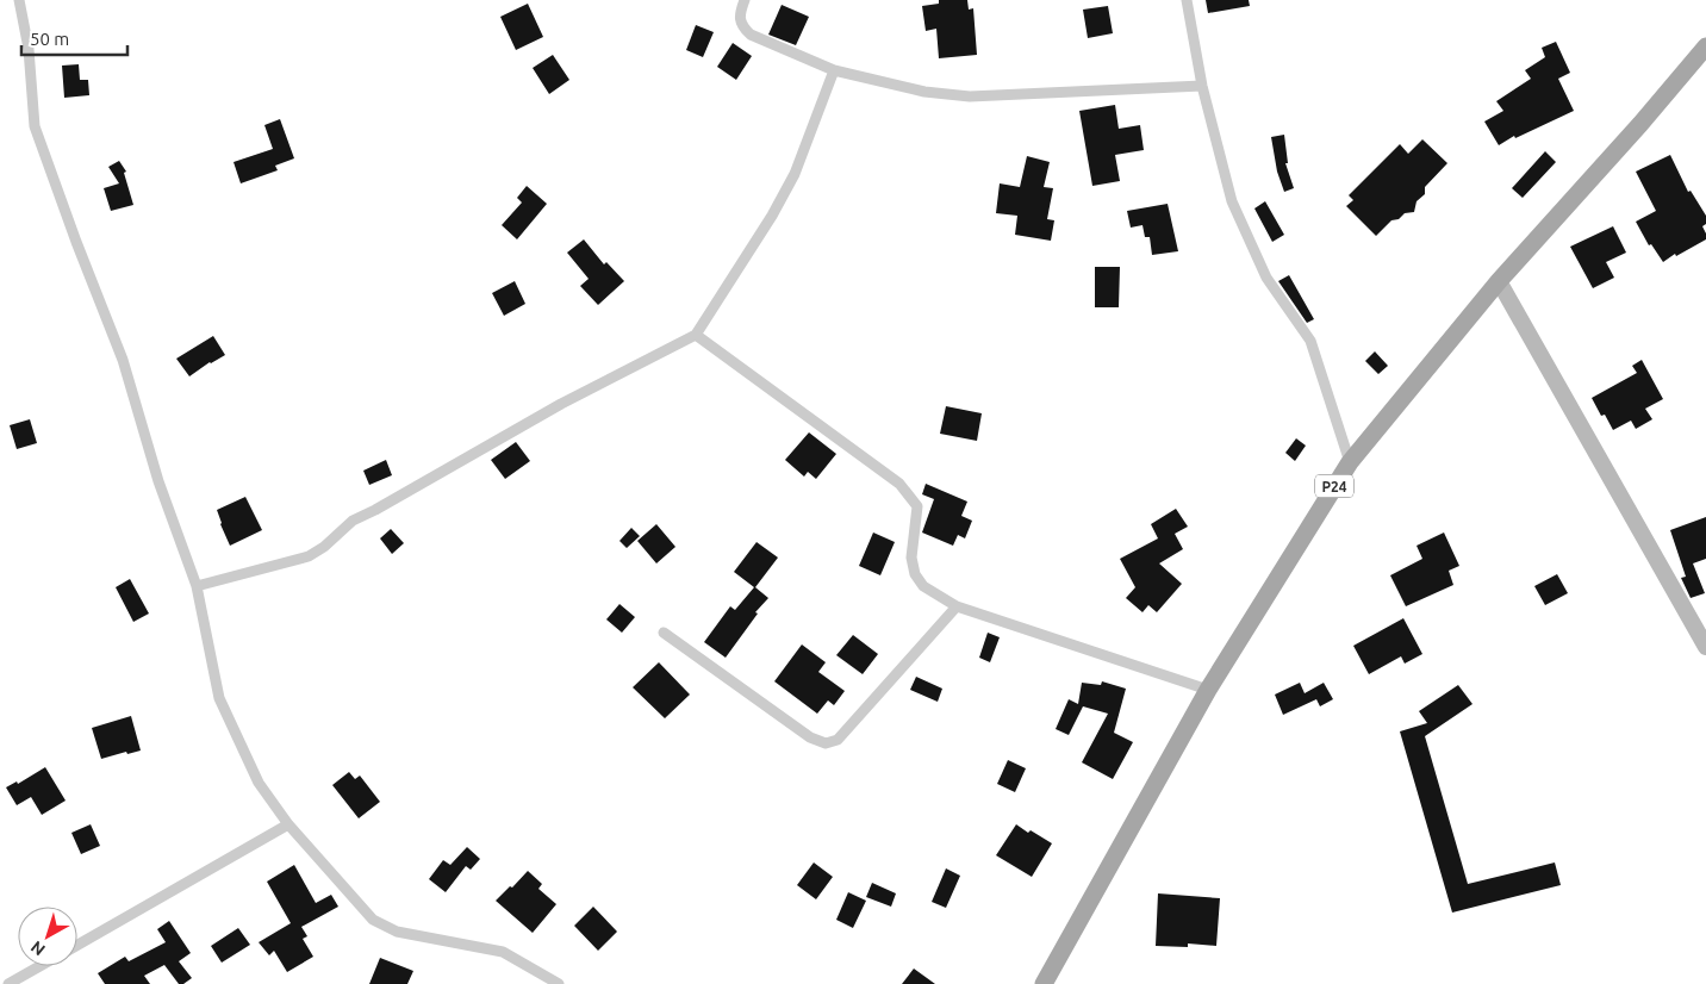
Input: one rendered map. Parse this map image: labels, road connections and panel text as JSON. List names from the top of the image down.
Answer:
{
  "streets": {
    "main road": ["P24"]
  },
  "scale_bar": "50 m",
  "north": "bottom left"
}
